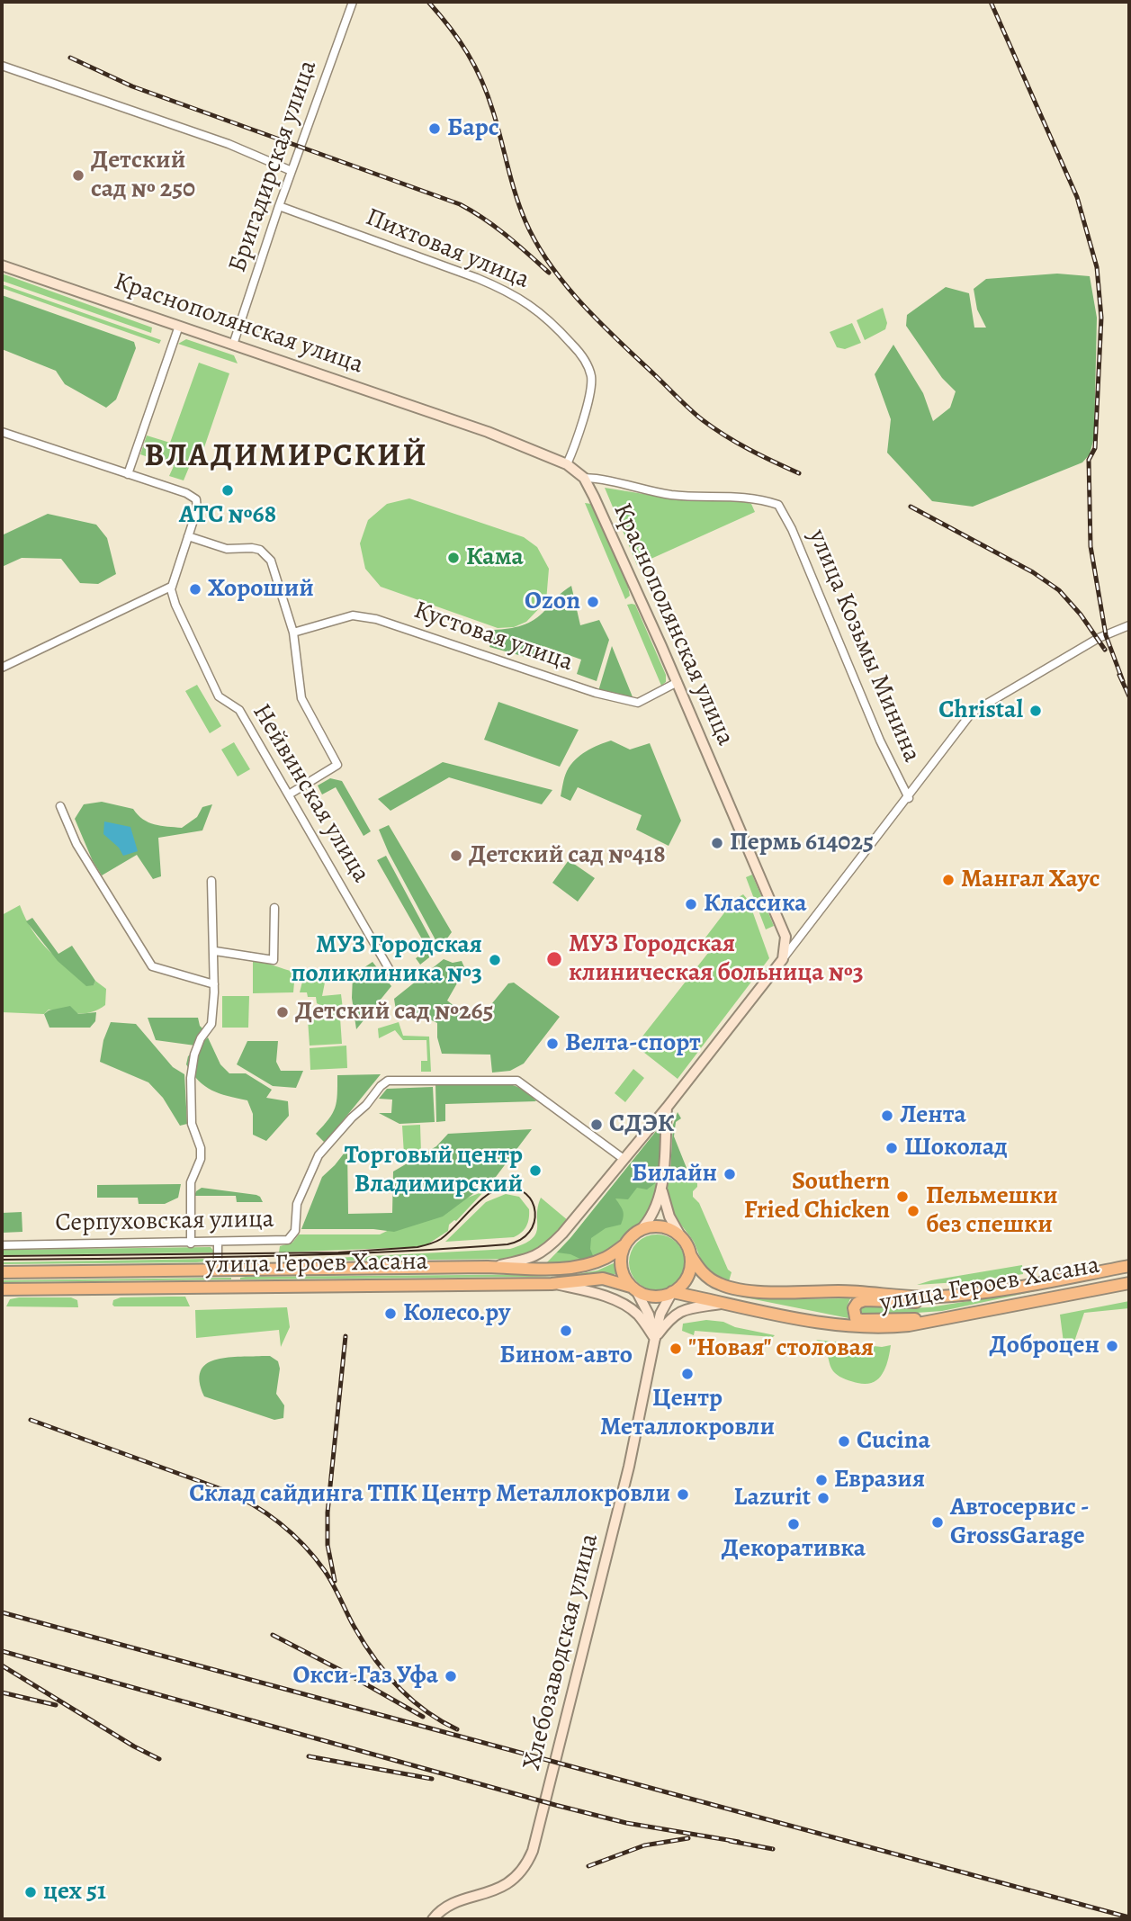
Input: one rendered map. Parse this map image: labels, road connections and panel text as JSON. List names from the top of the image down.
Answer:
{
  "streets": {
    "main road": ["Краснополянская улица", "улица Героев Хасана", "Хлебозаводская улица"],
    "street": [
      "Бригадирская улица",
      "Пихтовая улица",
      "Кустовая улица",
      "улица Козьмы Минина",
      "Нейвинская улица",
      "Серпуховская улица"
    ]
  },
  "crossings": [
    ["Бригадирская улица", "Пихтовая улица"],
    ["Бригадирская улица", "Краснополянская улица"],
    ["Пихтовая улица", "Краснополянская улица"],
    ["Краснополянская улица", "Кустовая улица"],
    ["Краснополянская улица", "улица Козьмы Минина"],
    ["улица Героев Хасана", "Хлебозаводская улица"]
  ],
  "districts": ["ВЛАДИМИРСКИЙ"],
  "places": [
    "Барс",
    "Детский сад № 250",
    "АТС №68",
    "Кама",
    "Хороший",
    "Ozon",
    "Christal",
    "Пермь 614025",
    "Детский сад №418",
    "Мангал Хаус",
    "Классика",
    "МУЗ Городская клиническая больница №3",
    "МУЗ Городская поликлиника №3",
    "Детский сад №265",
    "Велта-спорт",
    "Лента",
    "СДЭК",
    "Шоколад",
    "Торговый центр Владимирский",
    "Билайн",
    "Southern Fried Chicken",
    "Пельмешки без спешки",
    "Колесо.ру",
    "Бином-авто",
    "Доброцен",
    "\"Новая\" столовая",
    "Центр Металлокровли",
    "Cucina",
    "Евразия",
    "Склад сайдинга ТПК Центр Металлокровли",
    "Lazurit",
    "Автосервис - GrossGarage",
    "Декоративка",
    "Окси-Газ Уфа",
    "цех 51"
  ]
}
